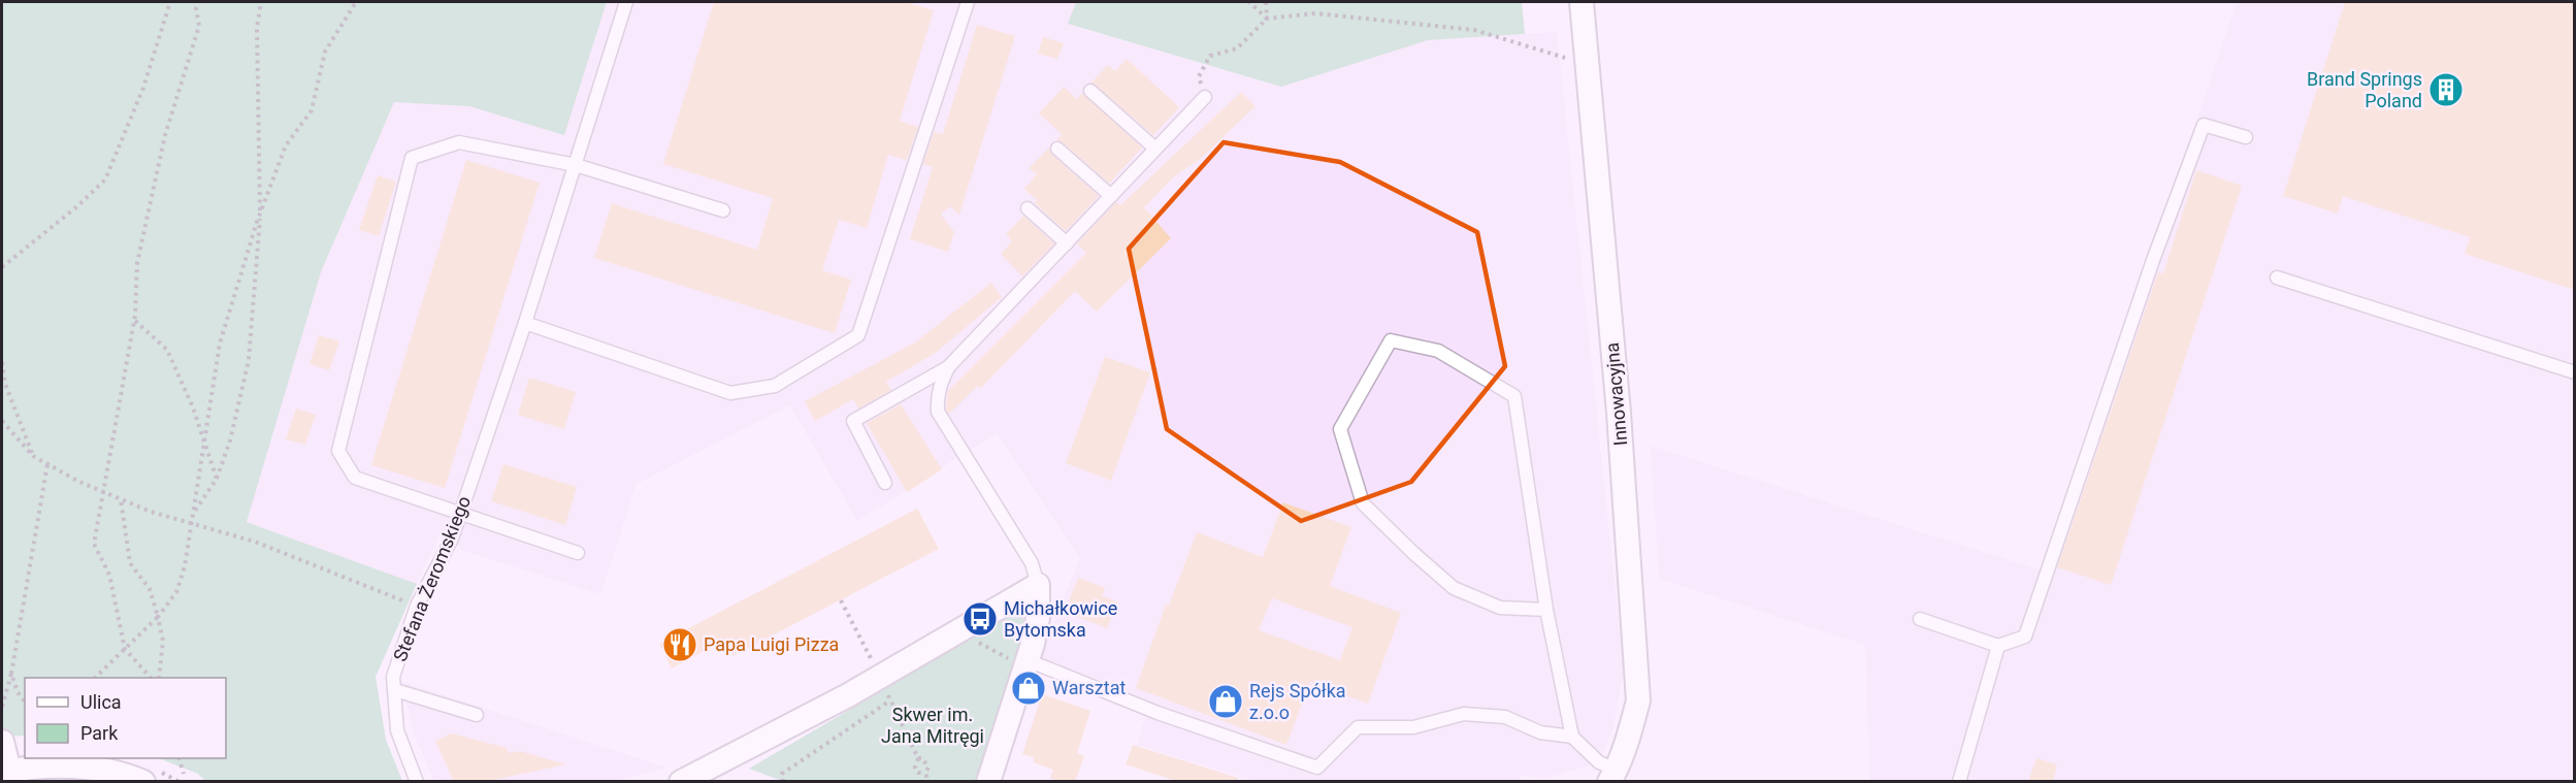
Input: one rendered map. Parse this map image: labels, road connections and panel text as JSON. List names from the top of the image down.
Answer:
{
  "streets": {
    "street": ["Innowacyjna"],
    "lane": ["Stefana Żeromskiego"]
  },
  "parks": ["Skwer im. Jana Mitręgi"],
  "places": {
    "building": ["Brand Springs Poland"],
    "bus stop": ["Michałkowice Bytomska"],
    "restaurant": ["Papa Luigi Pizza"],
    "shop": ["Warsztat", "Rejs Spółka z.o.o"]
  },
  "legend": ["Ulica", "Park"]
}
